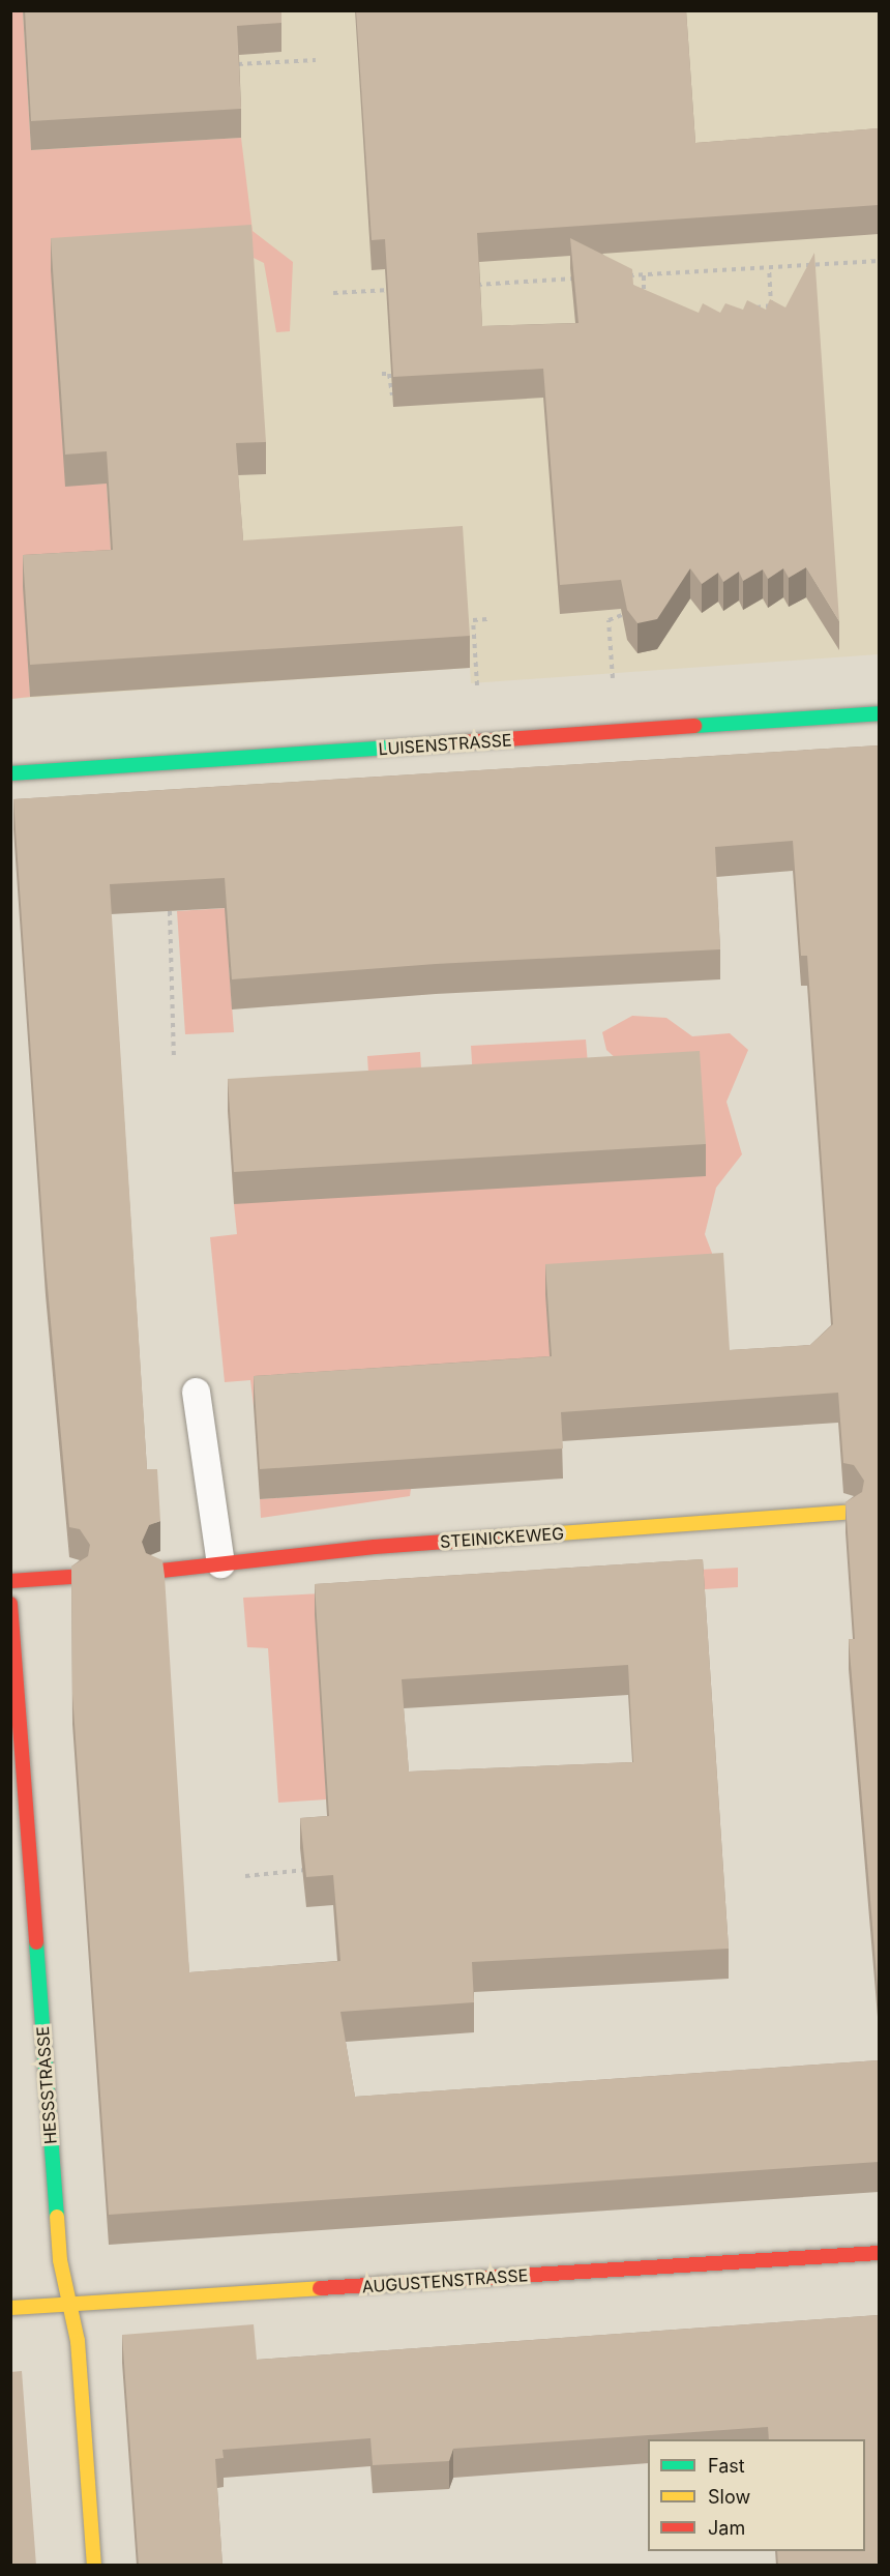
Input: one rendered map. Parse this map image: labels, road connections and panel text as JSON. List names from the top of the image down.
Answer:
{
  "streets": {
    "street": [
      "LUISENSTRASSE",
      "STEINICKEWEG",
      "HESSSTRASSE",
      "AUGUSTENSTRASSE"
    ]
  },
  "crossings": [
    ["HESSSTRASSE", "AUGUSTENSTRASSE"]
  ],
  "legend": ["Fast", "Slow", "Jam"]
}
